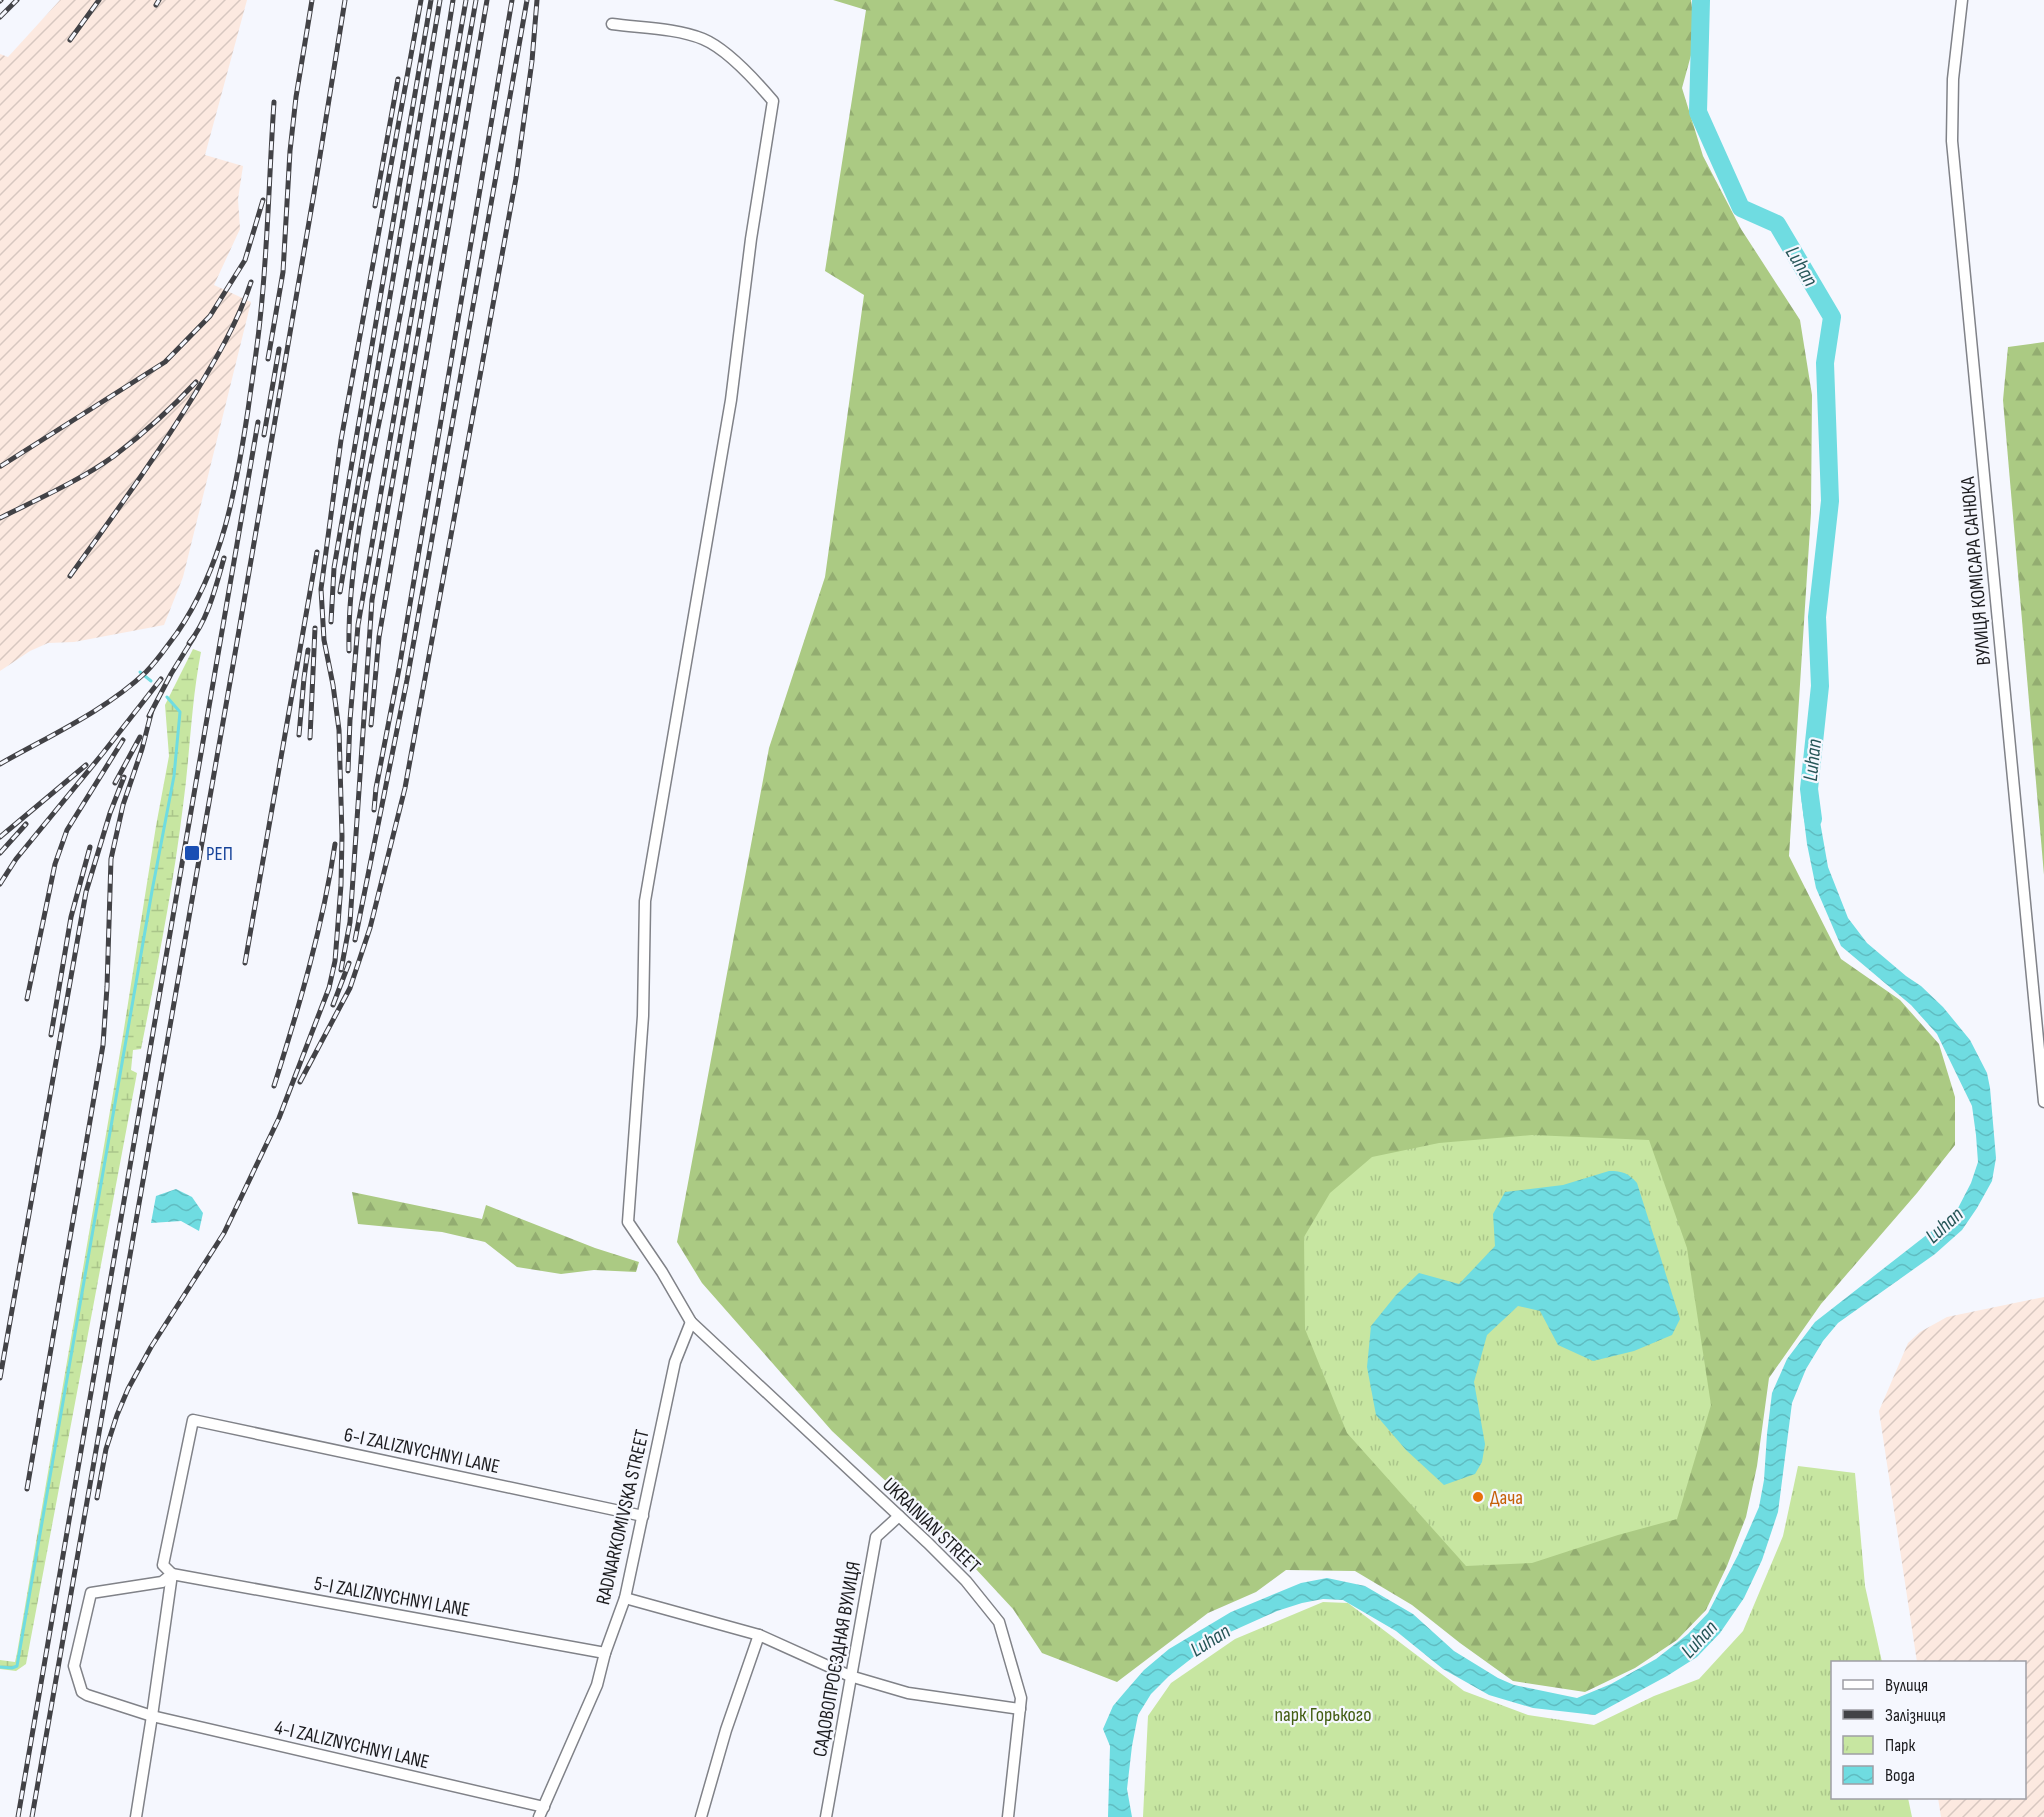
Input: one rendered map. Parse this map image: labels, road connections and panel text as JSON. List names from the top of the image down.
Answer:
{
  "streets": {
    "street": [
      "ВУЛИЦЯ КОМІСАРА САНЮКА",
      "6-I ZALIZNYCHNYI LANE",
      "RADNARKOMIVSKA STREET",
      "UKRAINIAN STREET",
      "5-I ZALIZNYCHNYI LANE",
      "САДОВОПРОЄЗДНАЯ ВУЛИЦЯ",
      "4-I ZALIZNYCHNYI LANE"
    ]
  },
  "crossings": [
    ["6-I ZALIZNYCHNYI LANE", "RADNARKOMIVSKA STREET"],
    ["6-I ZALIZNYCHNYI LANE", "5-I ZALIZNYCHNYI LANE"],
    ["6-I ZALIZNYCHNYI LANE", "4-I ZALIZNYCHNYI LANE"],
    ["RADNARKOMIVSKA STREET", "UKRAINIAN STREET"],
    ["RADNARKOMIVSKA STREET", "5-I ZALIZNYCHNYI LANE"],
    ["RADNARKOMIVSKA STREET", "4-I ZALIZNYCHNYI LANE"],
    ["UKRAINIAN STREET", "САДОВОПРОЄЗДНАЯ ВУЛИЦЯ"],
    ["5-I ZALIZNYCHNYI LANE", "4-I ZALIZNYCHNYI LANE"]
  ],
  "water": ["Luhan"],
  "parks": ["парк Горького"],
  "places": {
    "transit": ["РЕП"],
    "other": ["Дача"]
  },
  "legend": [
    "Вулиця",
    "Залізниця",
    "Парк",
    "Вода"
  ]
}
